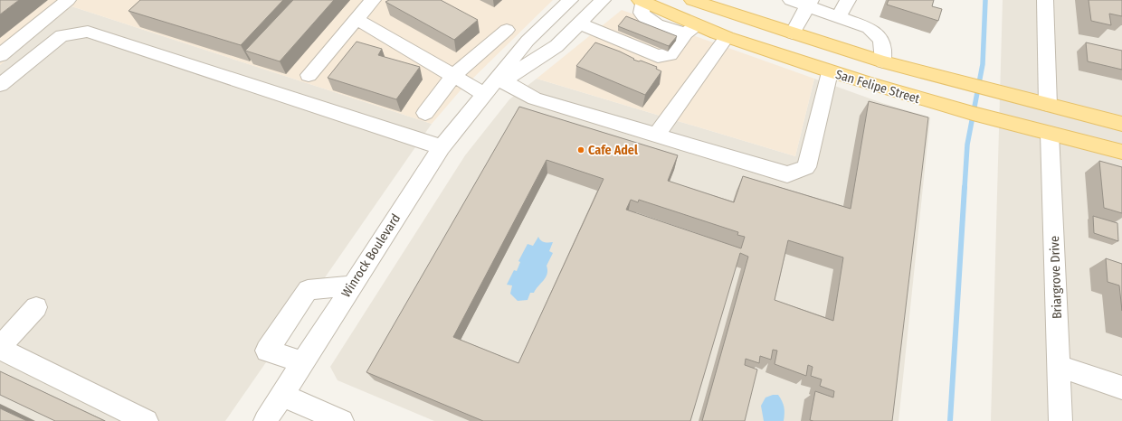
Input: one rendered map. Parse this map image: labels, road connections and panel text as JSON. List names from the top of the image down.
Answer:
{
  "streets": {
    "main road": ["San Felipe Street"],
    "street": ["Winrock Boulevard", "Briargrove Drive"]
  },
  "crossings": [
    ["San Felipe Street", "Briargrove Drive"]
  ],
  "places": ["Cafe Adel"]
}
